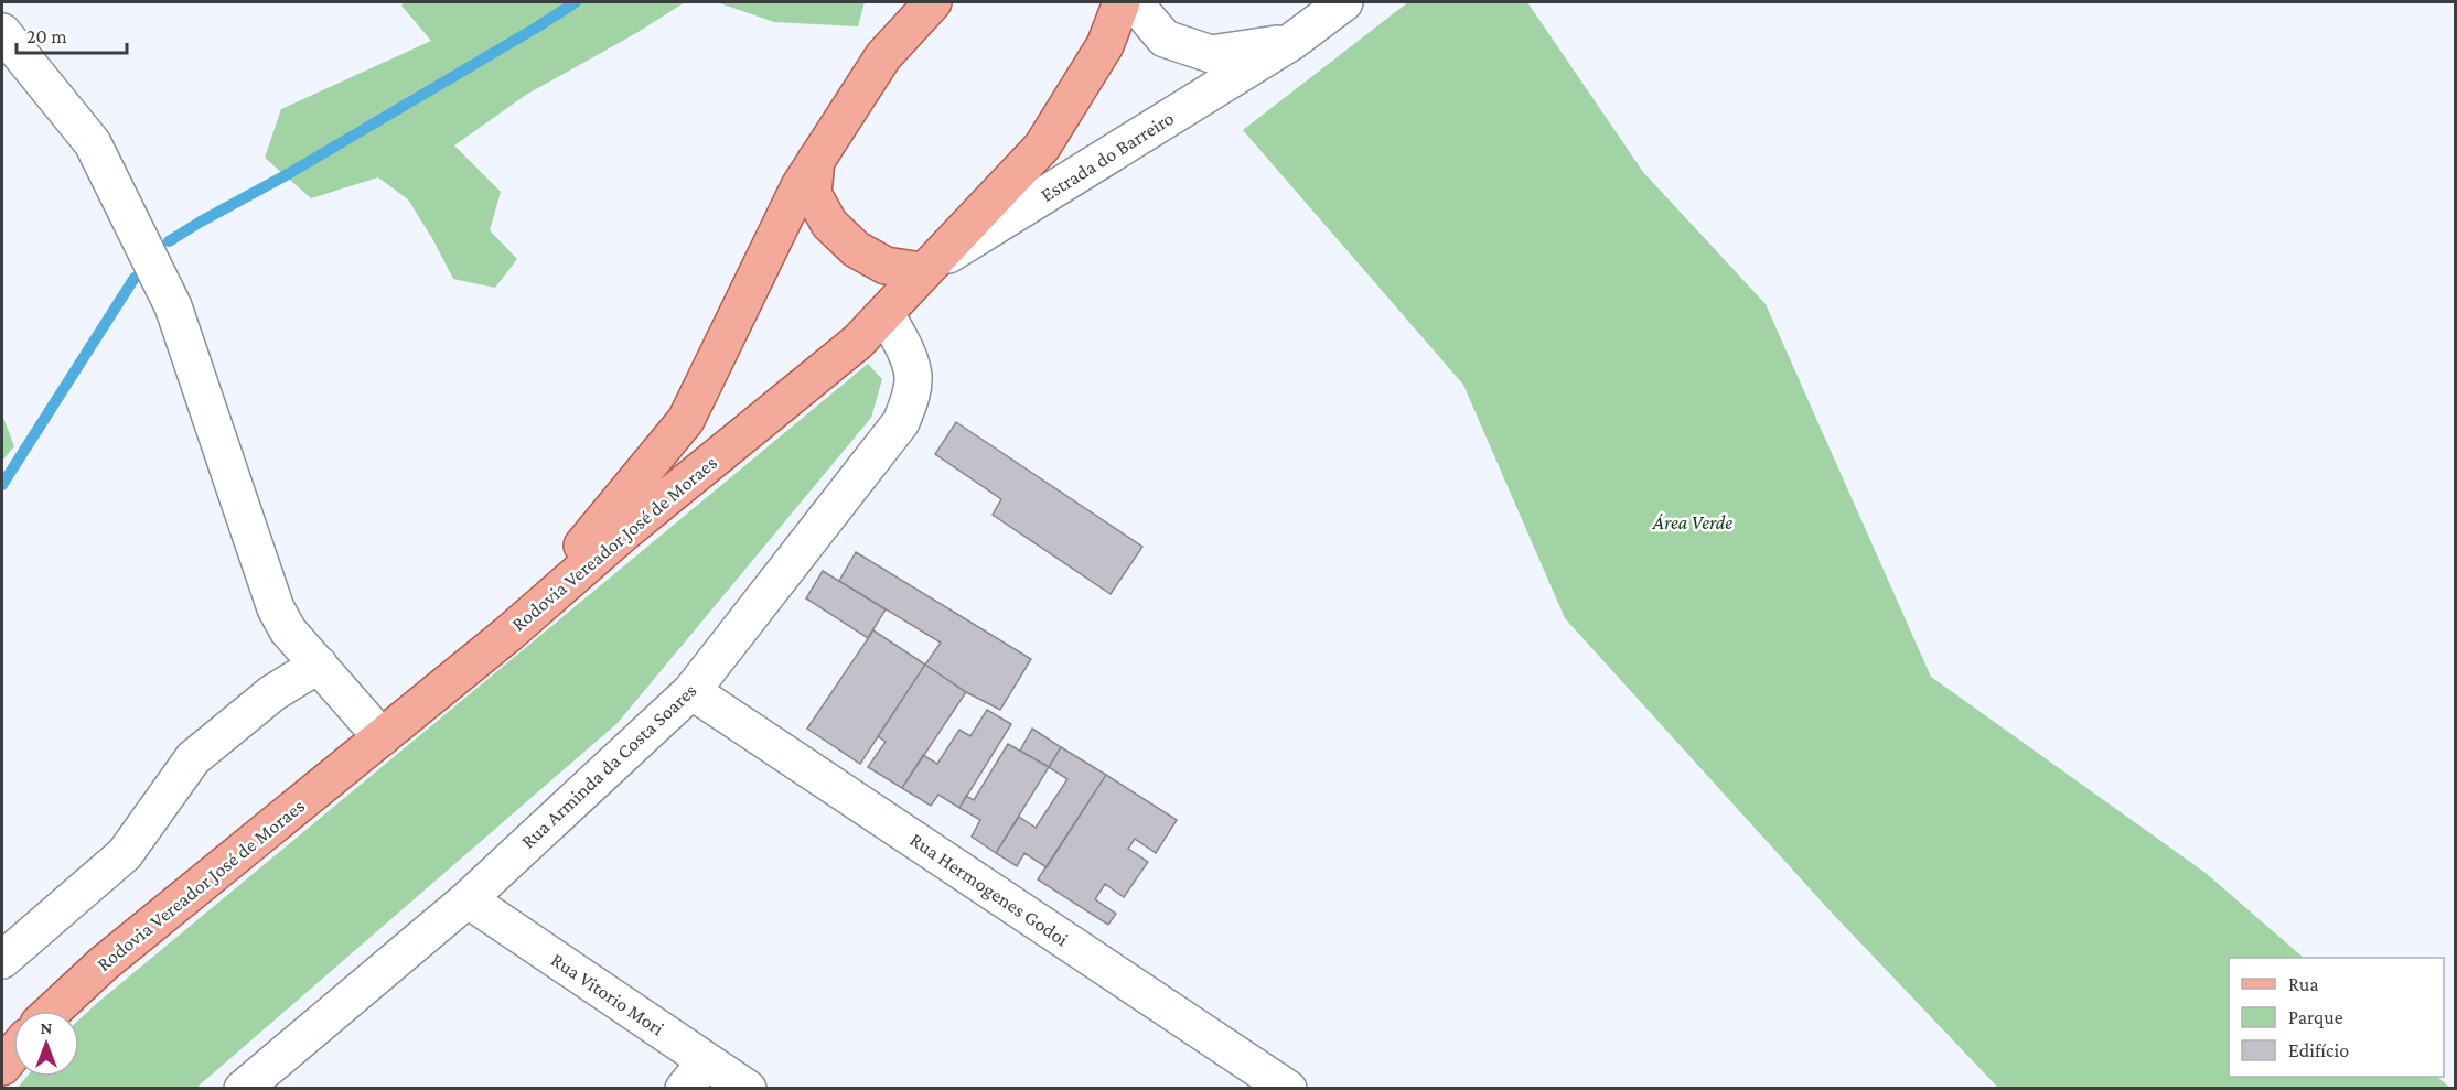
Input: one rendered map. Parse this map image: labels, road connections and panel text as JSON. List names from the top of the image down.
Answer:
{
  "streets": {
    "main road": ["Rodovia Vereador José de Moraes"],
    "street": [
      "Estrada do Barreiro",
      "Rua Arminda da Costa Soares",
      "Rua Hermogenes Godoi",
      "Rua Vitorio Mori"
    ]
  },
  "crossings": [
    ["Estrada do Barreiro", "Rodovia Vereador José de Moraes"],
    ["Rodovia Vereador José de Moraes", "Rua Arminda da Costa Soares"],
    ["Rua Arminda da Costa Soares", "Rua Hermogenes Godoi"],
    ["Rua Arminda da Costa Soares", "Rua Vitorio Mori"]
  ],
  "parks": ["Área Verde"],
  "legend": ["Rua", "Parque", "Edifício"],
  "scale_bar": "20 m",
  "north": "top"
}
